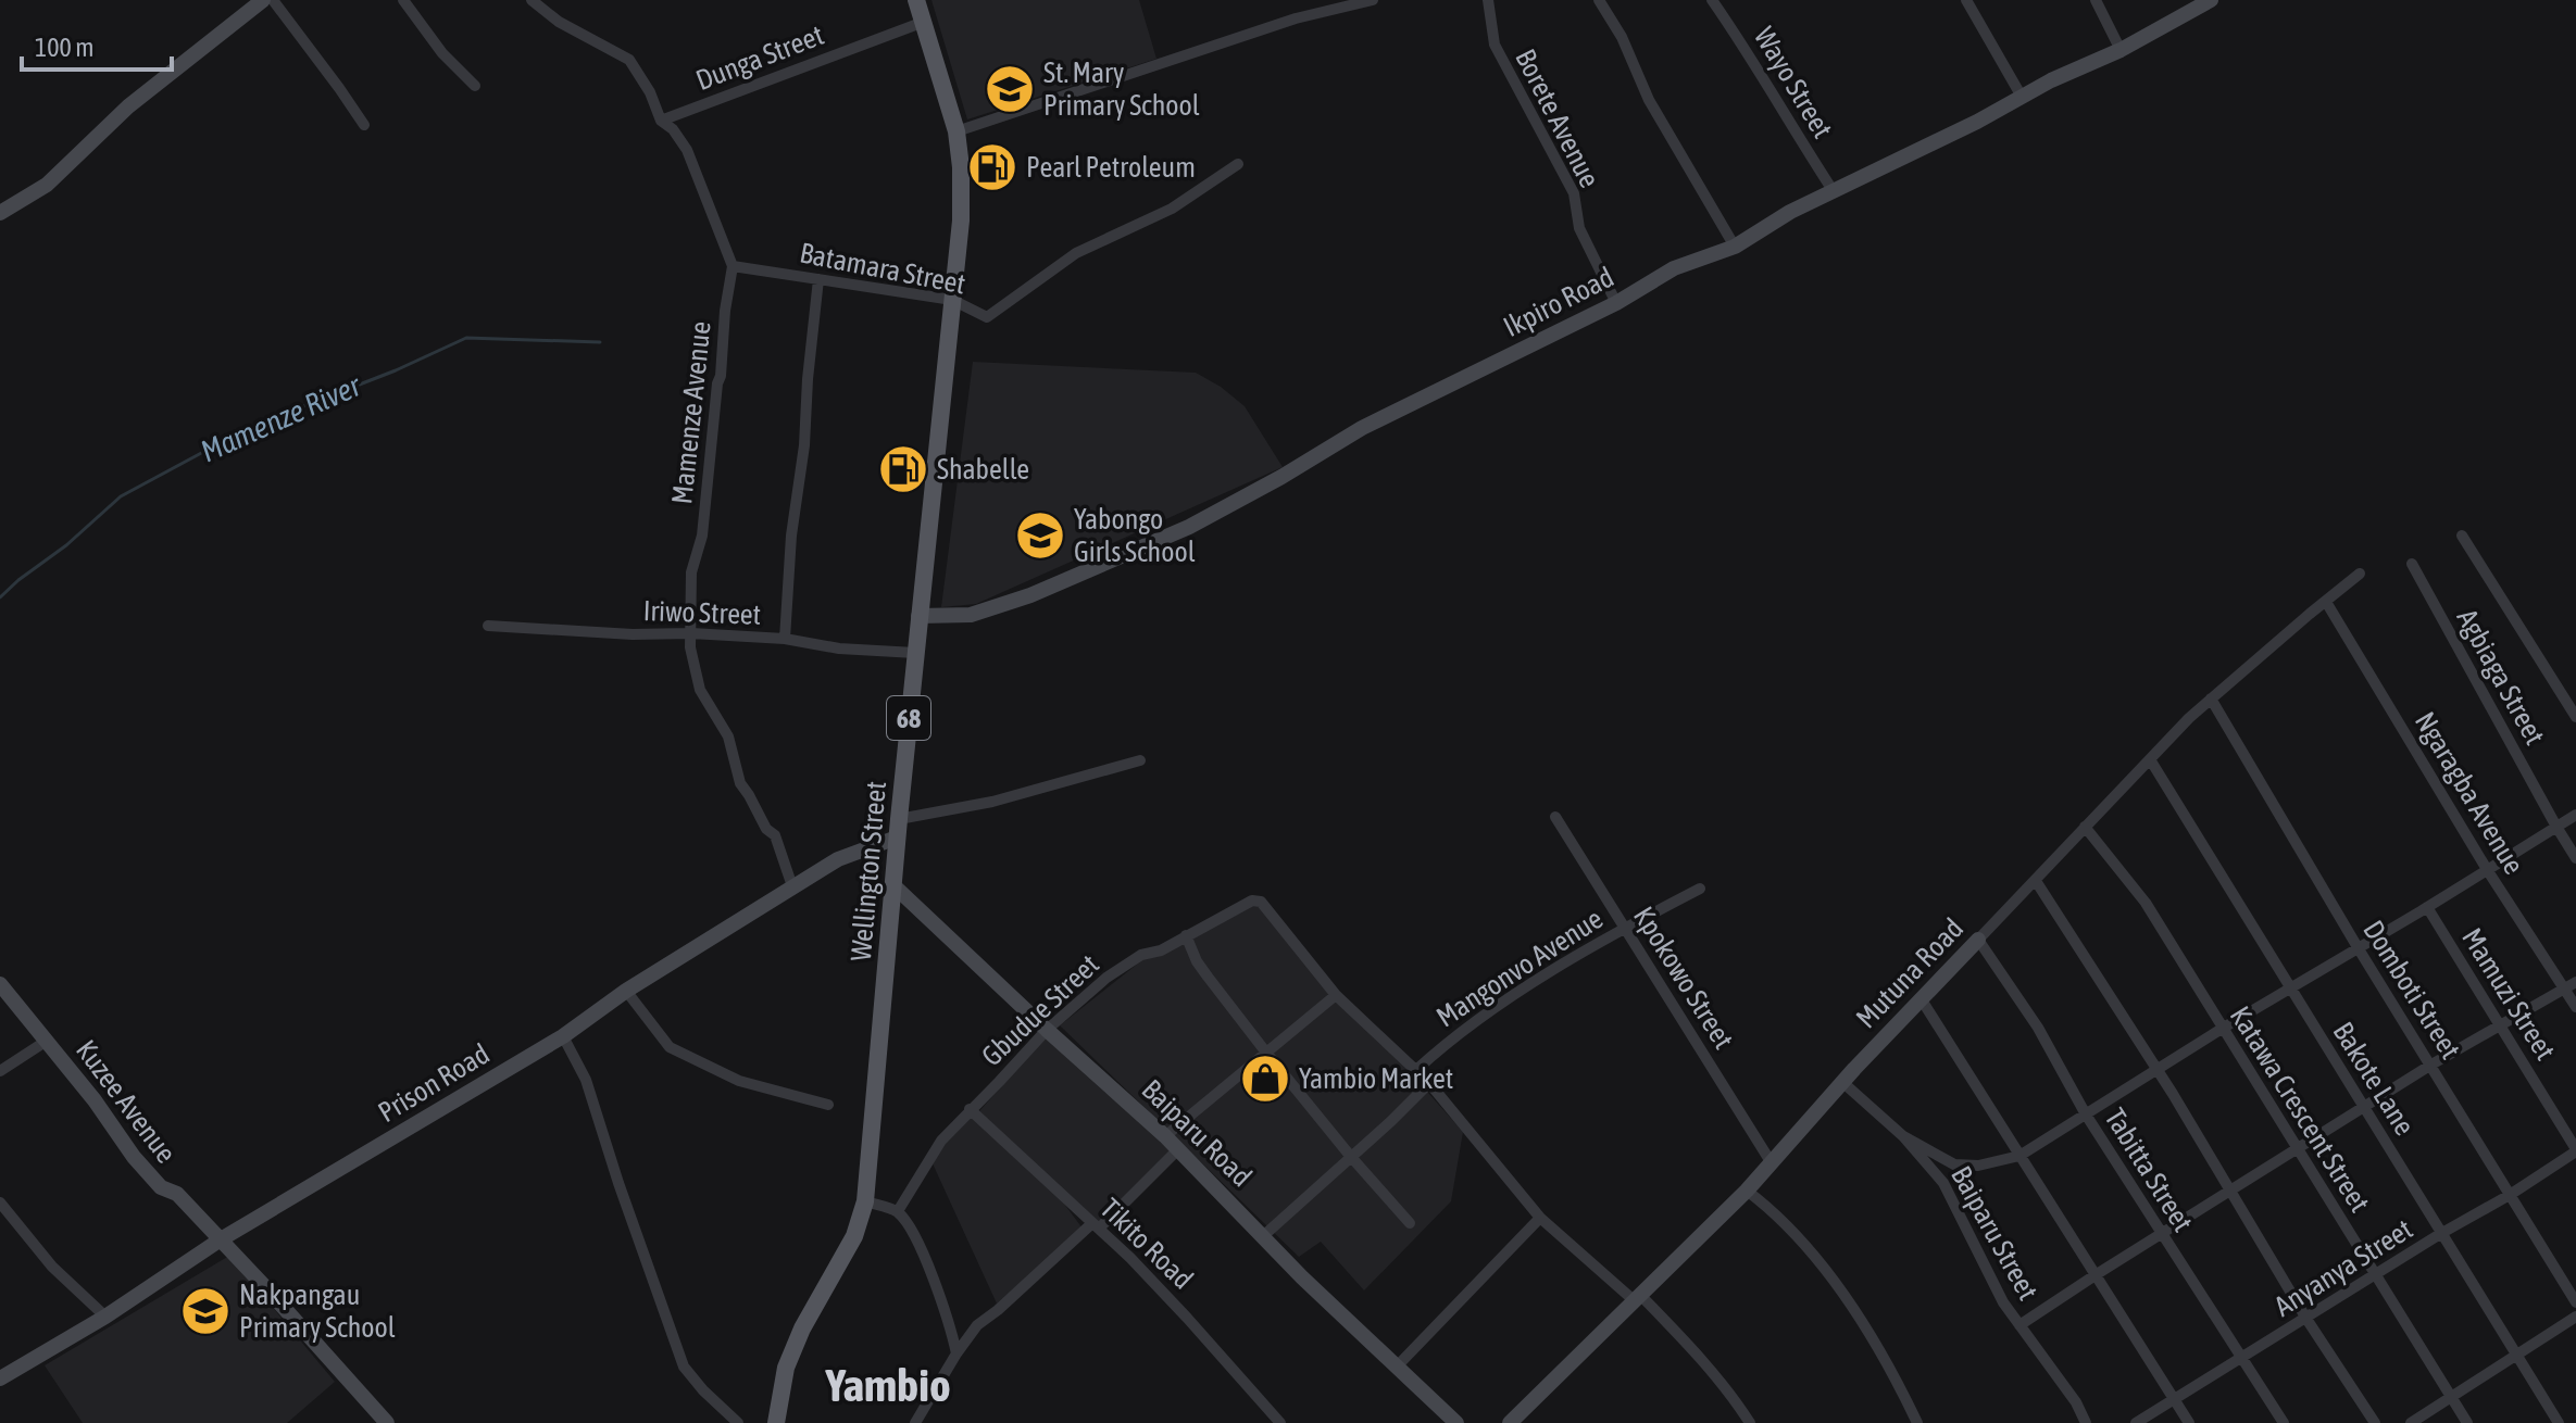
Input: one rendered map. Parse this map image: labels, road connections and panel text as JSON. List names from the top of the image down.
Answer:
{
  "streets": {
    "main road": ["68", "Wellington Street"],
    "street": [
      "Dunga Street",
      "Wayo Street",
      "Borete Avenue",
      "Batamara Street",
      "Ikpiro Road",
      "Mamenze Avenue",
      "Iriwo Street",
      "Agbiaga Street",
      "Ngaragba Avenue",
      "Mangonvo Avenue",
      "Mutuna Road",
      "Kpokowo Street",
      "Domboti Street",
      "Mamuzi Street",
      "Gbudue Street",
      "Bakote Lane",
      "Prison Road",
      "Kuzee Avenue",
      "Katawa Crescent Street",
      "Baiparu Road",
      "Tabitta Street",
      "Baiparu Street",
      "Tikito Road",
      "Anyanya Street"
    ]
  },
  "crossings": [
    ["Dunga Street", "Wellington Street"],
    ["Wayo Street", "Ikpiro Road"],
    ["Borete Avenue", "Ikpiro Road"],
    ["Batamara Street", "Mamenze Avenue"],
    ["Batamara Street", "Wellington Street"],
    ["Ikpiro Road", "Wellington Street"],
    ["Mamenze Avenue", "Iriwo Street"],
    ["Mamenze Avenue", "Prison Road"],
    ["Iriwo Street", "Wellington Street"],
    ["Ngaragba Avenue", "Mutuna Road"],
    ["Wellington Street", "Prison Road"],
    ["Wellington Street", "Baiparu Road"],
    ["Mangonvo Avenue", "Kpokowo Street"],
    ["Mutuna Road", "Kpokowo Street"],
    ["Mutuna Road", "Domboti Street"],
    ["Mutuna Road", "Bakote Lane"],
    ["Mutuna Road", "Katawa Crescent Street"],
    ["Mutuna Road", "Tabitta Street"],
    ["Mutuna Road", "Baiparu Street"],
    ["Domboti Street", "Anyanya Street"],
    ["Mamuzi Street", "Anyanya Street"],
    ["Gbudue Street", "Baiparu Road"],
    ["Gbudue Street", "Tikito Road"],
    ["Bakote Lane", "Anyanya Street"],
    ["Prison Road", "Kuzee Avenue"],
    ["Katawa Crescent Street", "Anyanya Street"],
    ["Tabitta Street", "Anyanya Street"]
  ],
  "districts": ["Yambio"],
  "water": ["Mamenze River"],
  "places": {
    "school or university": ["St. Mary Primary School", "Yabongo Girls School", "Nakpangau Primary School"],
    "fuel station": ["Pearl Petroleum", "Shabelle"],
    "shop": ["Yambio Market"]
  },
  "scale_bar": "100 m"
}
